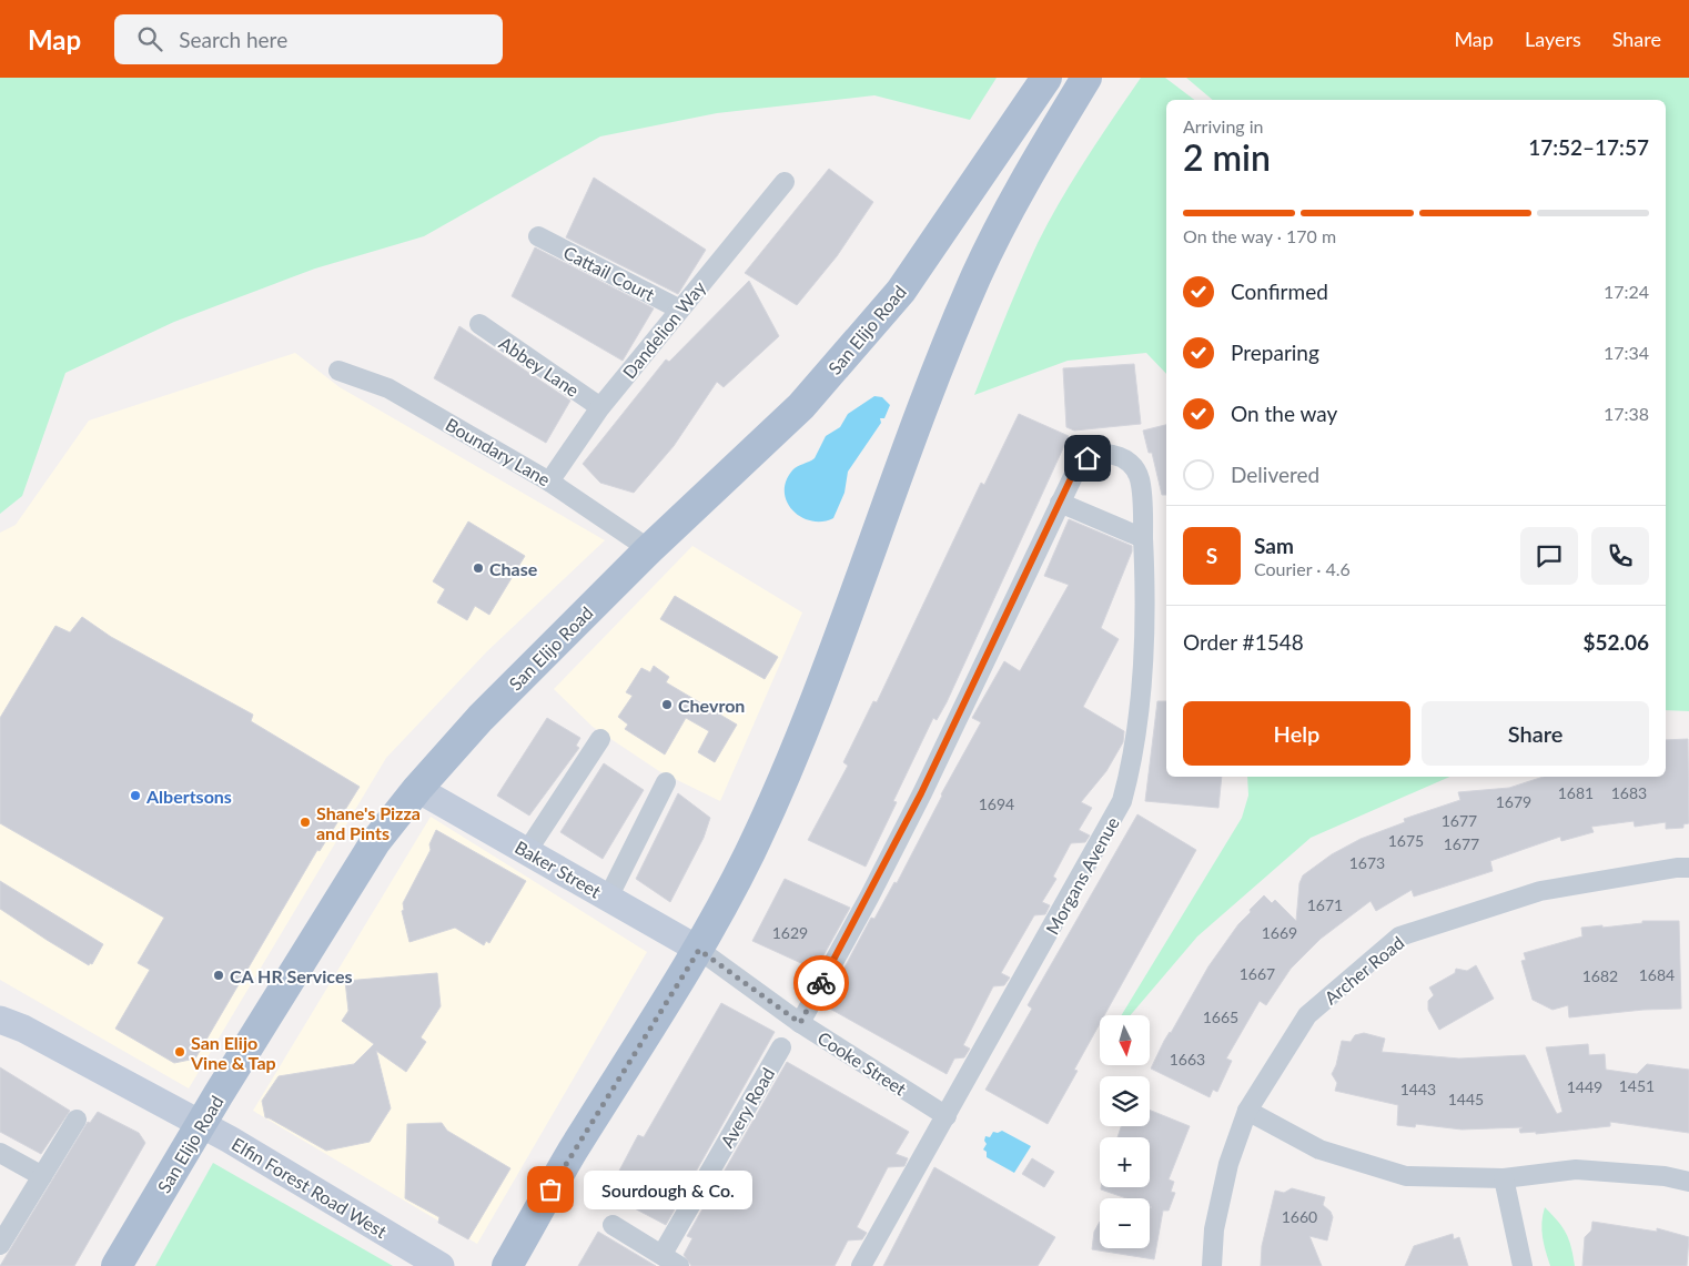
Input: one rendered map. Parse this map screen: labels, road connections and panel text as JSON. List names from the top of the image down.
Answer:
{
  "streets": {
    "main road": ["San Elijo Road", "Baker Street", "Elfin Forest Road West"],
    "street": [
      "Cattail Court",
      "Dandelion Way",
      "Abbey Lane",
      "Boundary Lane",
      "Morgans Avenue",
      "Archer Road",
      "Cooke Street",
      "Avery Road"
    ]
  },
  "crossings": [
    ["Cattail Court", "Dandelion Way"],
    ["Dandelion Way", "Abbey Lane"],
    ["Dandelion Way", "Boundary Lane"],
    ["San Elijo Road", "Boundary Lane"],
    ["San Elijo Road", "Baker Street"],
    ["San Elijo Road", "Elfin Forest Road West"],
    ["Baker Street", "Cooke Street"],
    ["Morgans Avenue", "Cooke Street"]
  ],
  "places": [
    "Chase",
    "Chevron",
    "Albertsons",
    "Shane's Pizza and Pints",
    "CA HR Services",
    "San Elijo Vine & Tap",
    "Sourdough & Co."
  ],
  "house_numbers": [
    "1681",
    "1683",
    "1679",
    "1694",
    "1677",
    "1675",
    "1677",
    "1673",
    "1671",
    "1629",
    "1669",
    "1667",
    "1684",
    "1682",
    "1665",
    "1663",
    "1451",
    "1449",
    "1443",
    "1445",
    "1660"
  ],
  "north": "bottom",
  "page": {
    "header": "Map",
    "search": "Search here",
    "nav": ["Map", "Layers", "Share"],
    "heading": ["2 min", "Arriving in", "17:52–17:57"],
    "panel": [
      "Sam",
      "Courier · 4.6",
      "Order #1548",
      "$52.06"
    ],
    "bar": "On the way · 170 m",
    "list": [
      ["Confirmed", "17:24"],
      ["Preparing", "17:34"],
      ["On the way", "17:38"],
      "Delivered"
    ],
    "round": "S",
    "buttons": ["Help", "Share"],
    "map_buttons": ["+", "−"],
    "bubble": "Sourdough & Co."
  }
}
